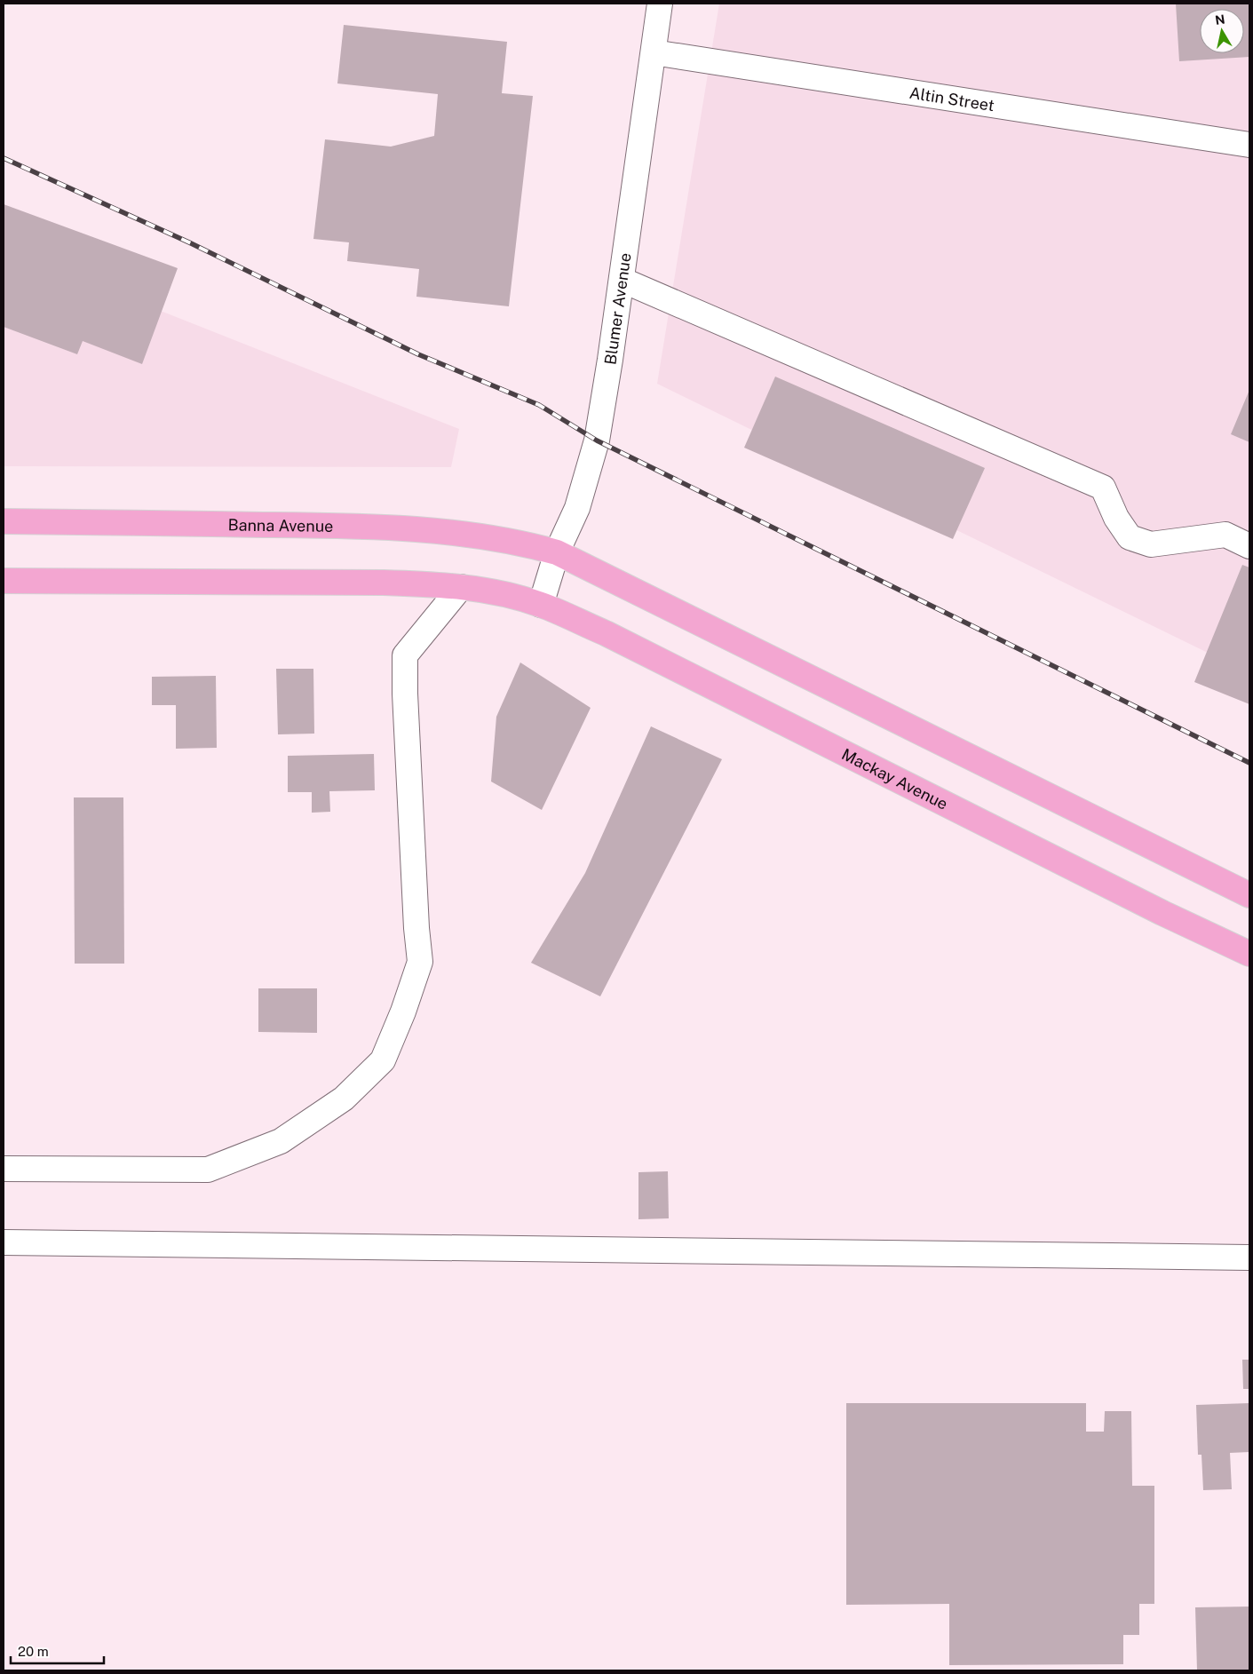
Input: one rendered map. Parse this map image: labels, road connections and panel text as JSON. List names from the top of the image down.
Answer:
{
  "streets": {
    "main road": ["Banna Avenue", "Mackay Avenue"],
    "street": ["Altin Street", "Blumer Avenue"]
  },
  "crossings": [
    ["Altin Street", "Blumer Avenue"],
    ["Blumer Avenue", "Banna Avenue"],
    ["Blumer Avenue", "Mackay Avenue"]
  ],
  "scale_bar": "20 m",
  "north": "top"
}
